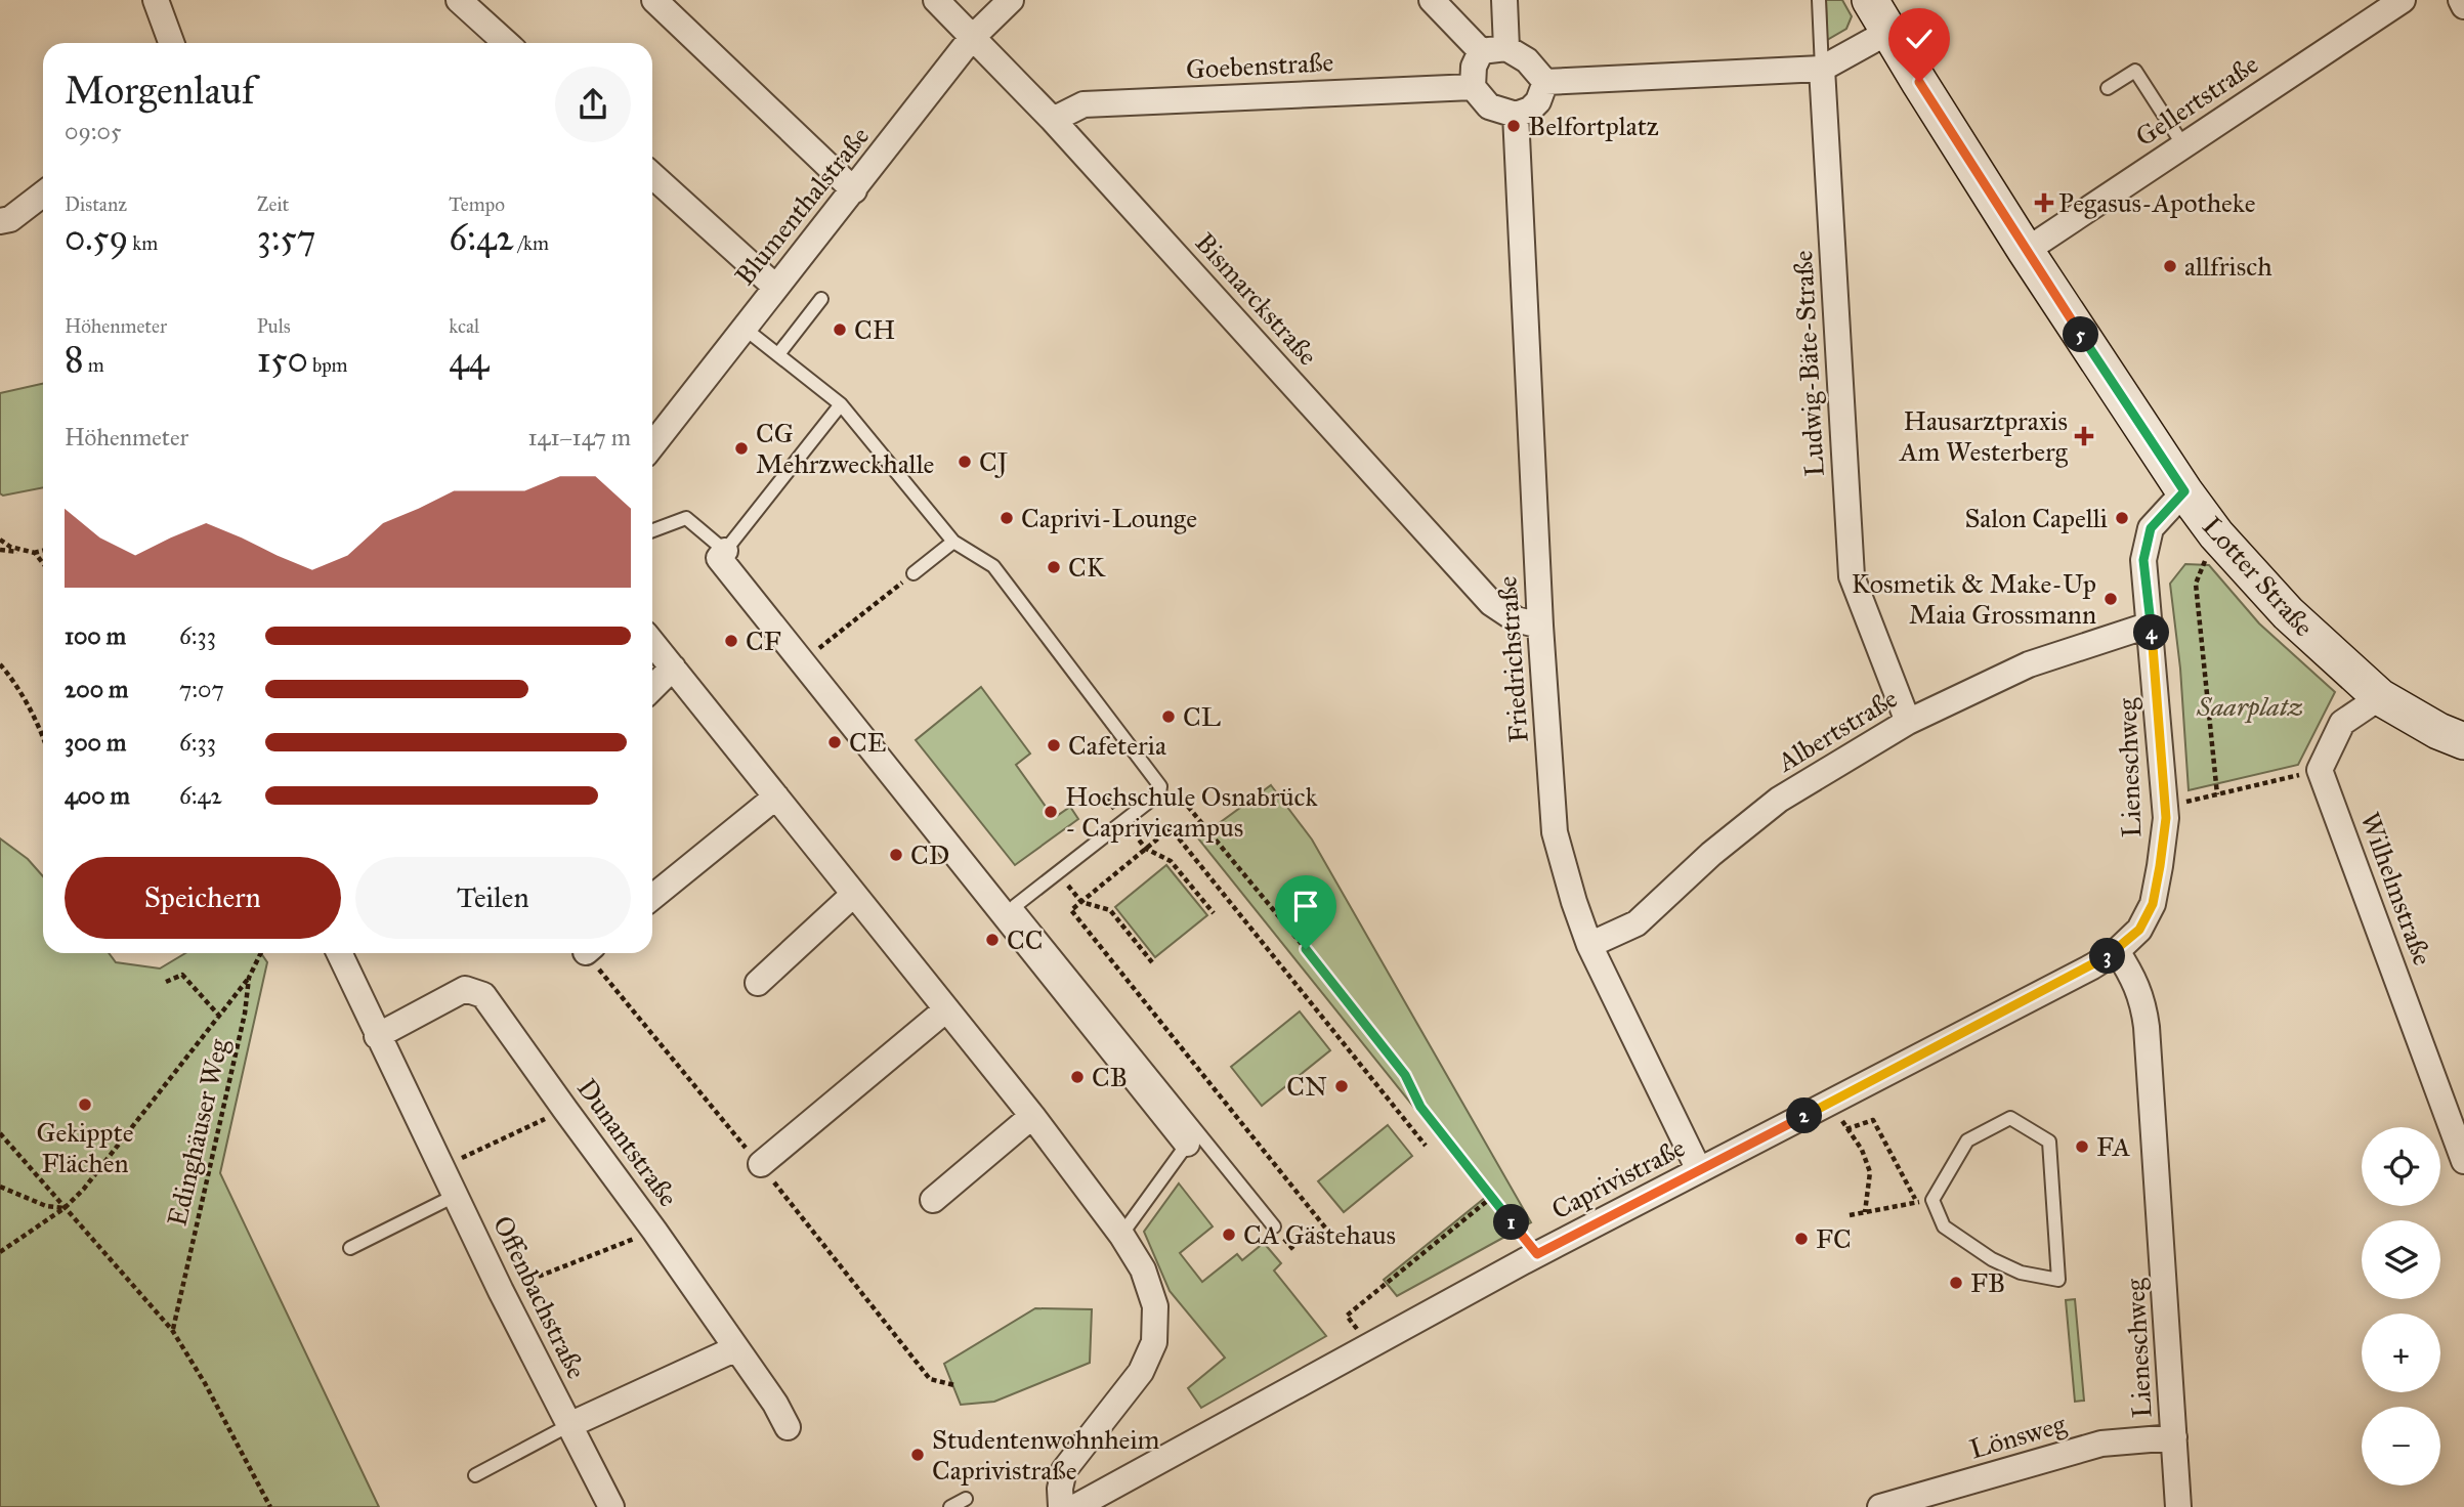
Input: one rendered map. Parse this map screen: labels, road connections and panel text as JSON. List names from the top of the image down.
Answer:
{
  "streets": {
    "street": [
      "Goebenstraße",
      "Gellertstraße",
      "Blumenthalstraße",
      "Bismarckstraße",
      "Ludwig-Bäte-Straße",
      "Lotter Straße",
      "Friedrichstraße",
      "Albertstraße",
      "Lieneschweg",
      "Wilhelmstraße",
      "Dunantstraße",
      "Caprivistraße",
      "Offenbachstraße",
      "Lönsweg"
    ],
    "path": ["Edinghäuser Weg"]
  },
  "crossings": [
    ["Goebenstraße", "Bismarckstraße"],
    ["Goebenstraße", "Friedrichstraße"],
    ["Gellertstraße", "Lotter Straße"],
    ["Blumenthalstraße", "Bismarckstraße"],
    ["Bismarckstraße", "Friedrichstraße"],
    ["Ludwig-Bäte-Straße", "Albertstraße"],
    ["Lotter Straße", "Lieneschweg"],
    ["Friedrichstraße", "Albertstraße"],
    ["Friedrichstraße", "Caprivistraße"],
    ["Albertstraße", "Lieneschweg"],
    ["Lieneschweg", "Caprivistraße"],
    ["Lieneschweg", "Lönsweg"],
    ["Dunantstraße", "Offenbachstraße"]
  ],
  "parks": ["Saarplatz"],
  "places": {
    "other": [
      "Belfortplatz",
      "allfrisch",
      "CH",
      "CG Mehrzweckhalle",
      "CJ",
      "Caprivi-Lounge",
      "Salon Capelli",
      "CK",
      "Kosmetik & Make-Up Maia Grossmann",
      "CF",
      "CL",
      "CE",
      "Cafeteria",
      "Hochschule Osnabrück - Caprivicampus",
      "CD",
      "CC",
      "CB",
      "CN",
      "Gekippte Flächen",
      "FA",
      "CA Gästehaus",
      "FC",
      "FB",
      "Studentenwohnheim Caprivistraße"
    ],
    "health": ["Pegasus-Apotheke", "Hausarztpraxis Am Westerberg"]
  },
  "page": {
    "heading": ["Morgenlauf", "09:05"],
    "stats": [
      ["Distanz", "0.59 km"],
      ["Zeit", "3:57"],
      ["Tempo", "6:42 /km"],
      ["Höhenmeter", "8 m"],
      ["Puls", "150 bpm"],
      ["kcal", "44"]
    ],
    "pins": [
      "5",
      "4",
      "3",
      "2",
      "1"
    ],
    "chart": ["Höhenmeter", "141–147 m"],
    "list": [
      {
        "name": "100 m",
        "note": "6:33"
      },
      {
        "name": "200 m",
        "note": "7:07"
      },
      {
        "name": "300 m",
        "note": "6:33"
      },
      {
        "name": "400 m",
        "note": "6:42"
      }
    ],
    "buttons": ["Speichern", "Teilen"],
    "map_buttons": ["+", "−"]
  }
}
